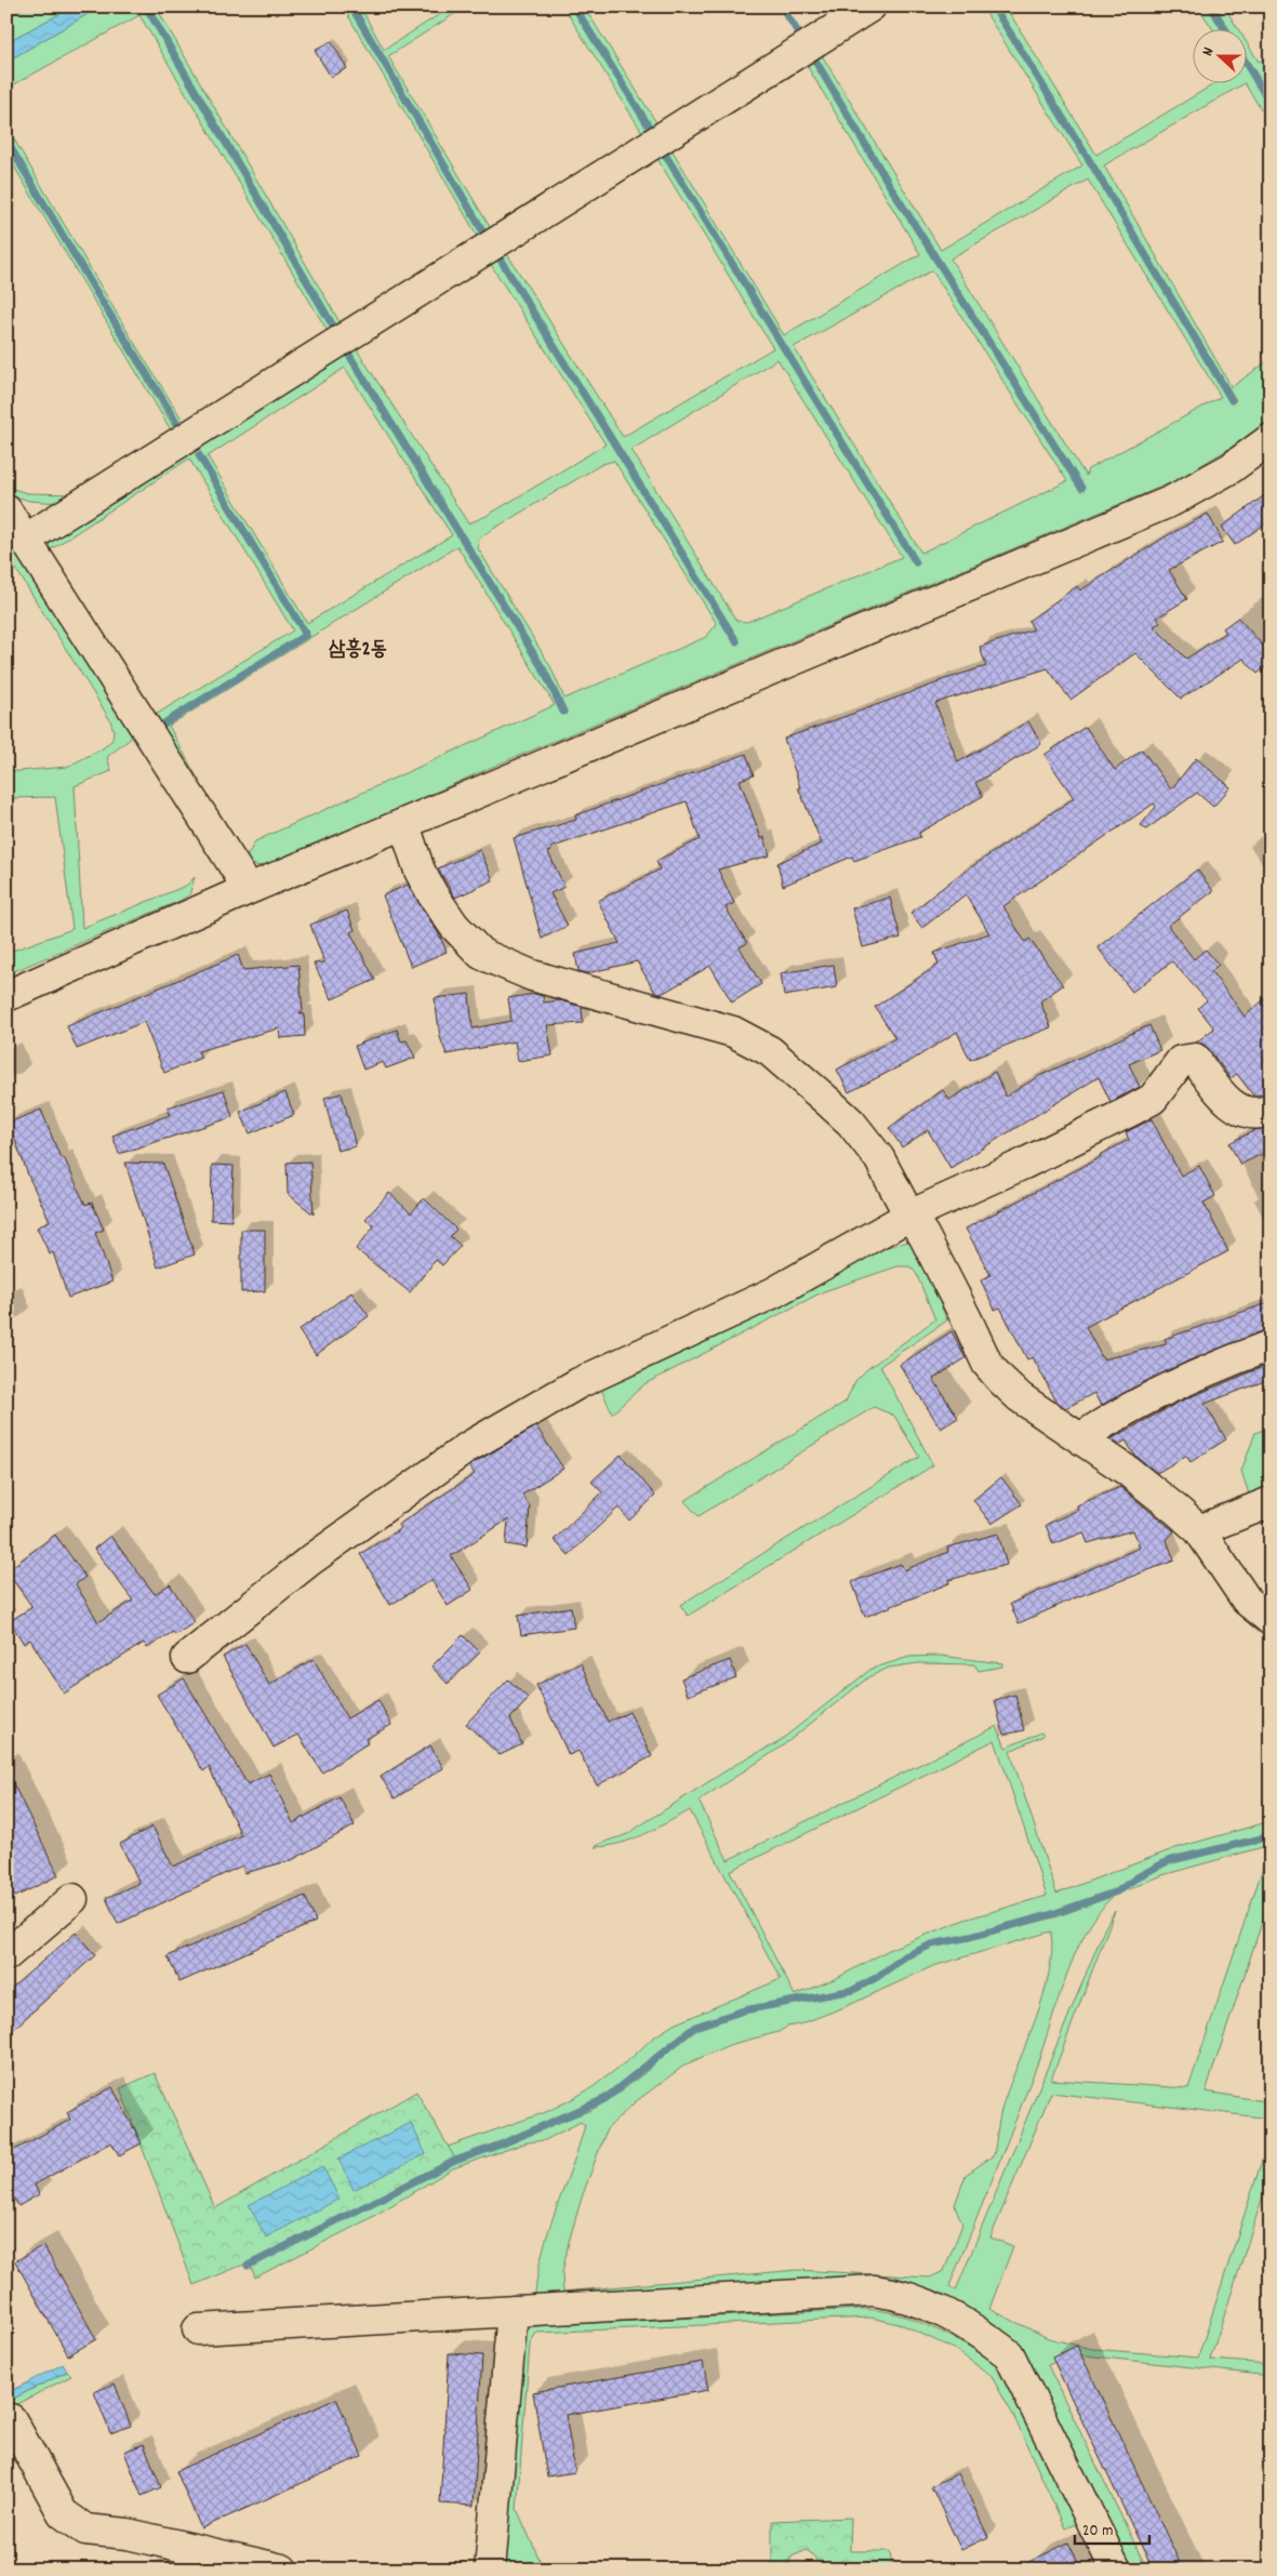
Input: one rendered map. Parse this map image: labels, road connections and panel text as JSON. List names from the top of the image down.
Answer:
{
  "districts": ["삼흥2동"],
  "scale_bar": "20 m",
  "north": "left"
}
